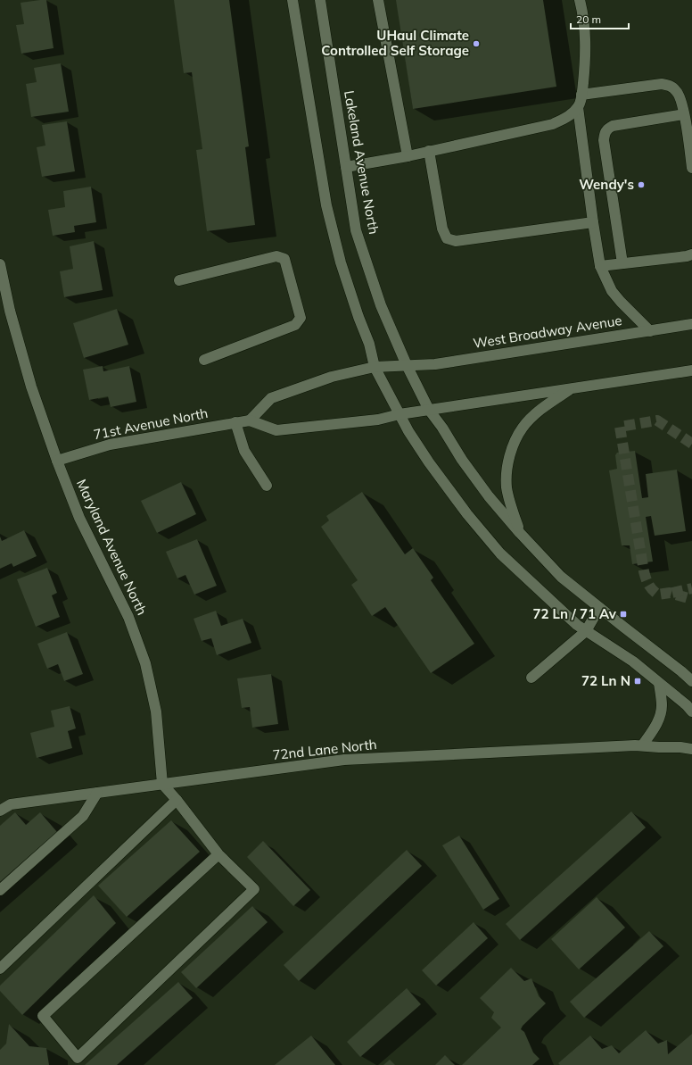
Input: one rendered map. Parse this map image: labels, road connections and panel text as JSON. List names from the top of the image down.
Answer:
{
  "streets": {
    "street": [
      "Lakeland Avenue North",
      "West Broadway Avenue",
      "71st Avenue North",
      "Maryland Avenue North",
      "72nd Lane North"
    ]
  },
  "crossings": [
    ["Lakeland Avenue North", "West Broadway Avenue"],
    ["71st Avenue North", "Maryland Avenue North"],
    ["Maryland Avenue North", "72nd Lane North"]
  ],
  "places": {
    "other": ["UHaul Climate Controlled Self Storage", "Wendy's"],
    "transit": ["72 Ln / 71 Av", "72 Ln N"]
  },
  "scale_bar": "20 m"
}
